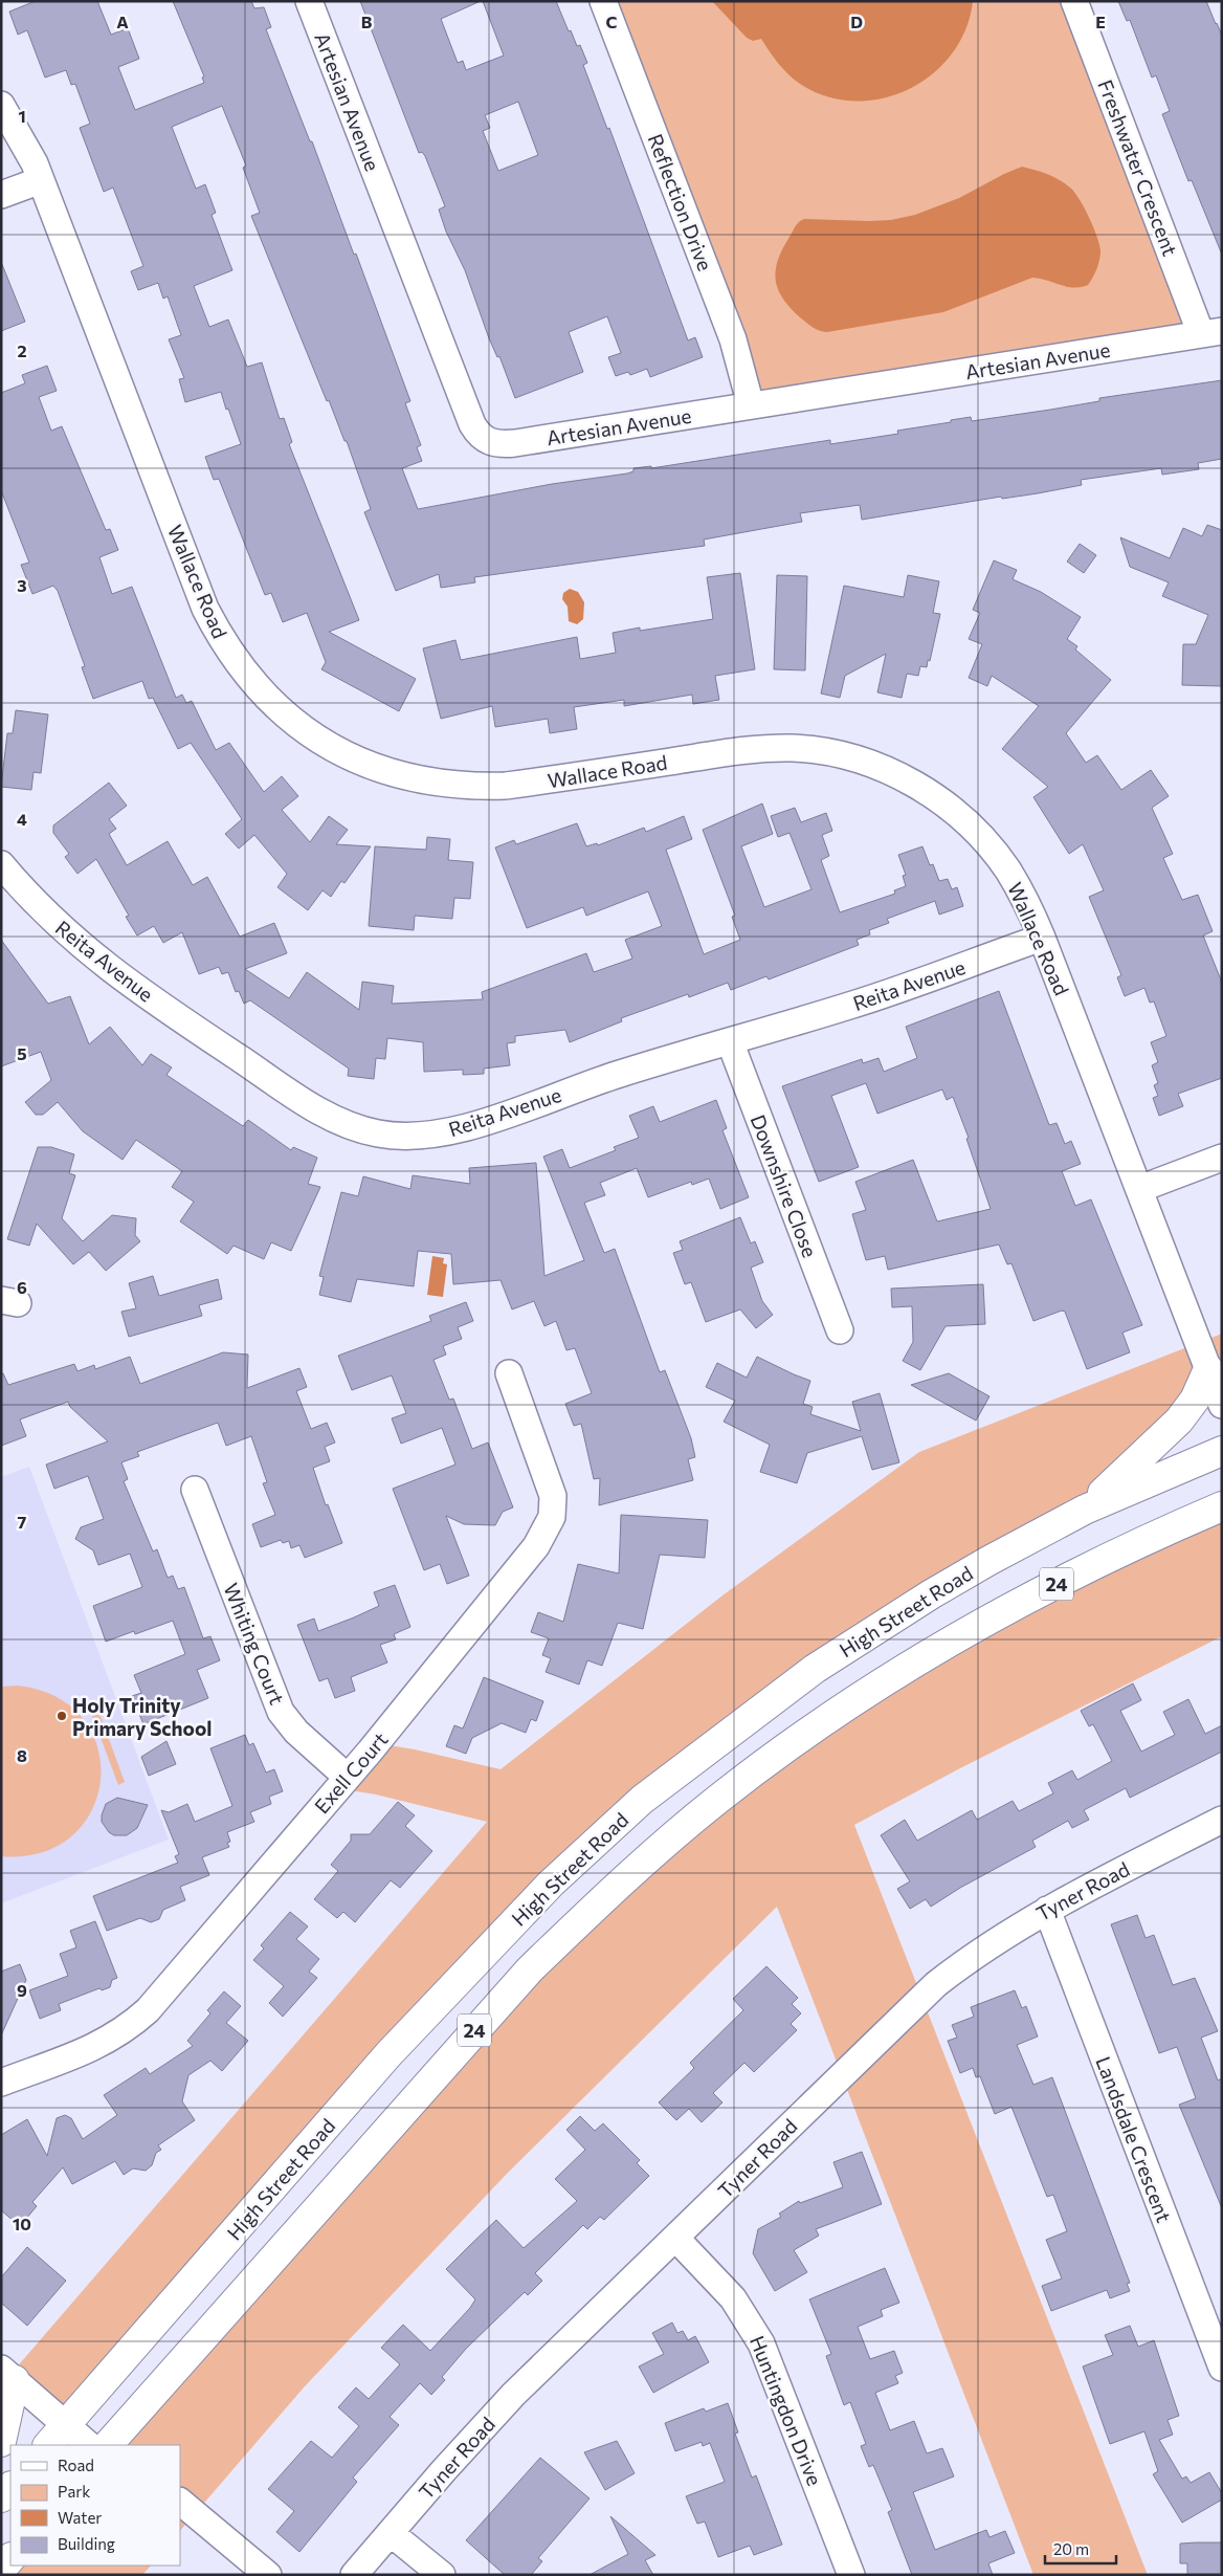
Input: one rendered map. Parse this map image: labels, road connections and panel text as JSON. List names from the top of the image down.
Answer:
{
  "streets": {
    "main road": ["24", "High Street Road"],
    "street": [
      "Artesian Avenue",
      "Freshwater Crescent",
      "Reflection Drive",
      "Wallace Road",
      "Reita Avenue",
      "Downshire Close",
      "Whiting Court",
      "Exell Court",
      "Tyner Road",
      "Landsdale Crescent",
      "Huntingdon Drive"
    ]
  },
  "crossings": [
    ["Artesian Avenue", "Freshwater Crescent"],
    ["Artesian Avenue", "Reflection Drive"],
    ["Wallace Road", "Reita Avenue"],
    ["Reita Avenue", "Downshire Close"],
    ["Whiting Court", "Exell Court"],
    ["Tyner Road", "Landsdale Crescent"],
    ["Tyner Road", "Huntingdon Drive"]
  ],
  "places": ["Holy Trinity Primary School"],
  "legend": [
    "Road",
    "Park",
    "Water",
    "Building"
  ],
  "scale_bar": "20 m",
  "grid": {
    "columns": [
      "A",
      "B",
      "C",
      "D",
      "E"
    ],
    "rows": [
      "1",
      "2",
      "3",
      "4",
      "5",
      "6",
      "7",
      "8",
      "9",
      "10"
    ]
  }
}
